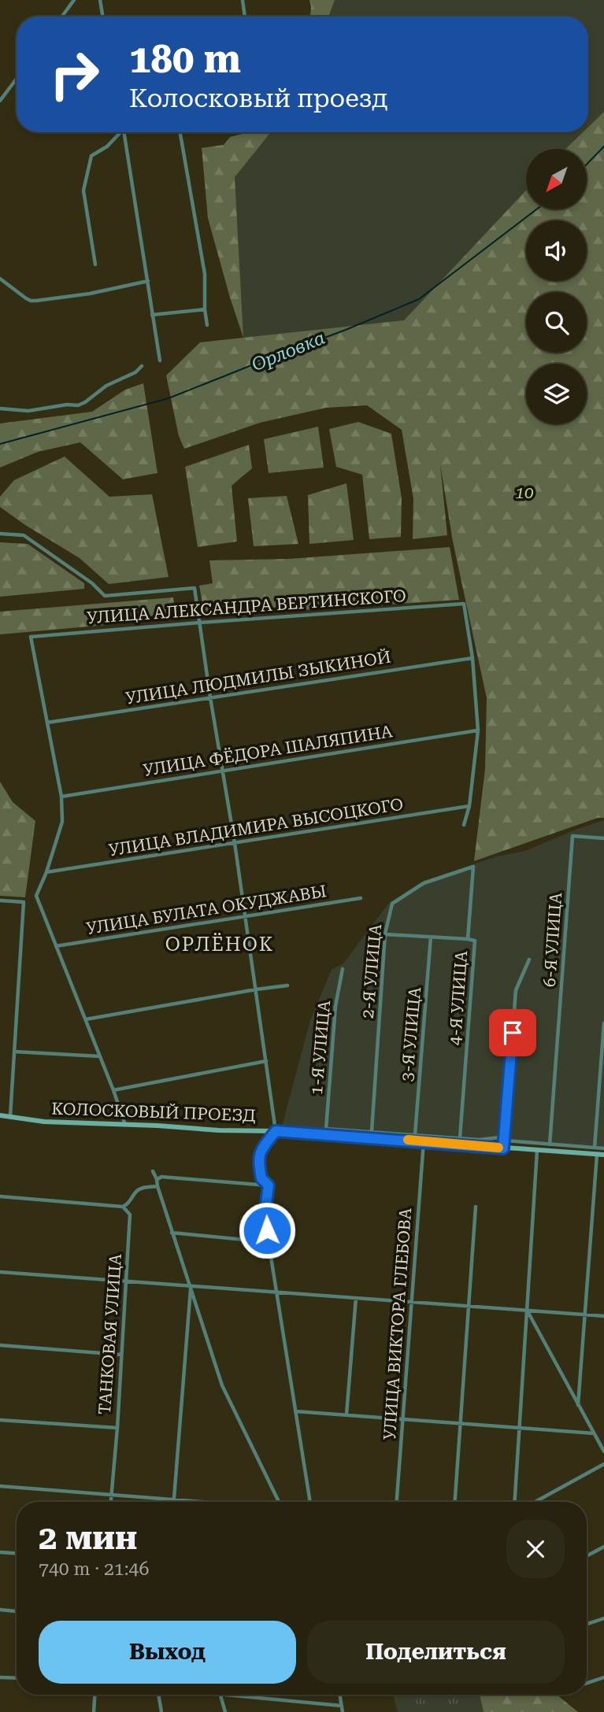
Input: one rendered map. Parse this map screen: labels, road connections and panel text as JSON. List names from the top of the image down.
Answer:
{
  "streets": {
    "street": [
      "УЛИЦА АЛЕКСАНДРА ВЕРТИНСКОГО",
      "УЛИЦА ЛЮДМИЛЫ ЗЫКИНОЙ",
      "УЛИЦА ФЁДОРА ШАЛЯПИНА",
      "УЛИЦА ВЛАДИМИРА ВЫСОЦКОГО",
      "УЛИЦА БУЛАТА ОКУДЖАВЫ",
      "6-Я УЛИЦА",
      "2-Я УЛИЦА",
      "4-Я УЛИЦА",
      "3-Я УЛИЦА",
      "1-Я УЛИЦА",
      "КОЛОСКОВЫЙ ПРОЕЗД",
      "УЛИЦА ВИКТОРА ГЛЕБОВА",
      "ТАНКОВАЯ УЛИЦА"
    ]
  },
  "crossings": [
    ["УЛИЦА АЛЕКСАНДРА ВЕРТИНСКОГО", "УЛИЦА ЛЮДМИЛЫ ЗЫКИНОЙ"],
    ["2-Я УЛИЦА", "4-Я УЛИЦА"],
    ["2-Я УЛИЦА", "1-Я УЛИЦА"],
    ["КОЛОСКОВЫЙ ПРОЕЗД", "УЛИЦА ВИКТОРА ГЛЕБОВА"]
  ],
  "districts": ["ОРЛЁНОК"],
  "water": ["Орловка"],
  "parks": ["10"],
  "north": "bottom left",
  "page": {
    "turn": ["180 m", "Колосковый проезд"],
    "heading": ["2 мин", "740 m · 21:46"],
    "buttons": ["Выход", "Поделиться"]
  }
}
